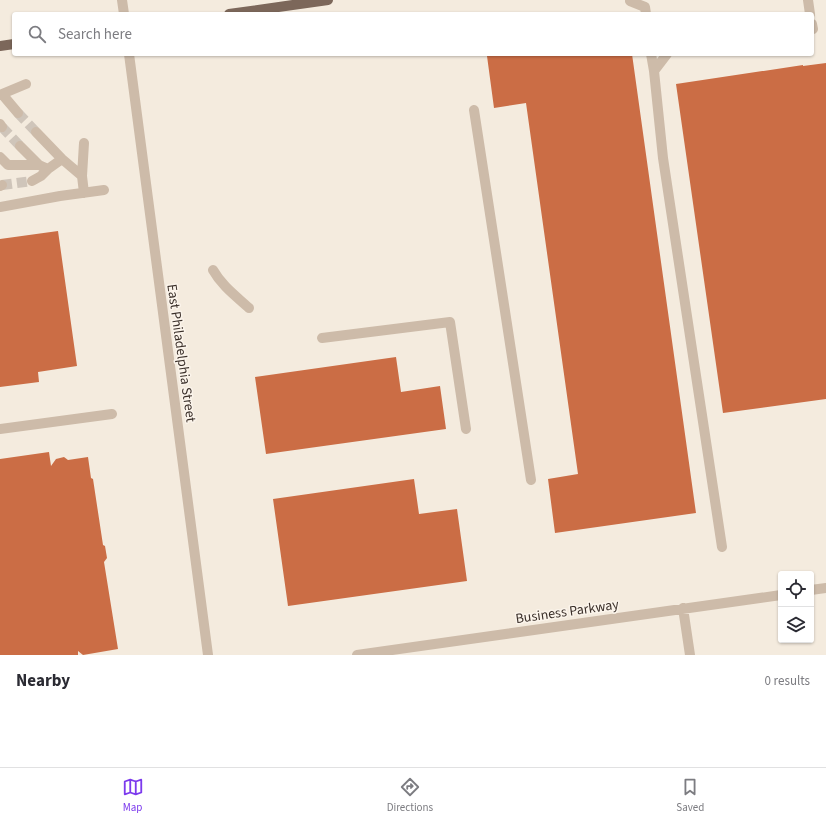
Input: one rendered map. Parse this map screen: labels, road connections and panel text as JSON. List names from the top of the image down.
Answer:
{
  "streets": {
    "street": ["East Philadelphia Street", "Business Parkway"]
  },
  "page": {
    "search": "Search here",
    "heading": ["Nearby", "0 results"],
    "nav": ["Map", "Directions", "Saved"]
  }
}
